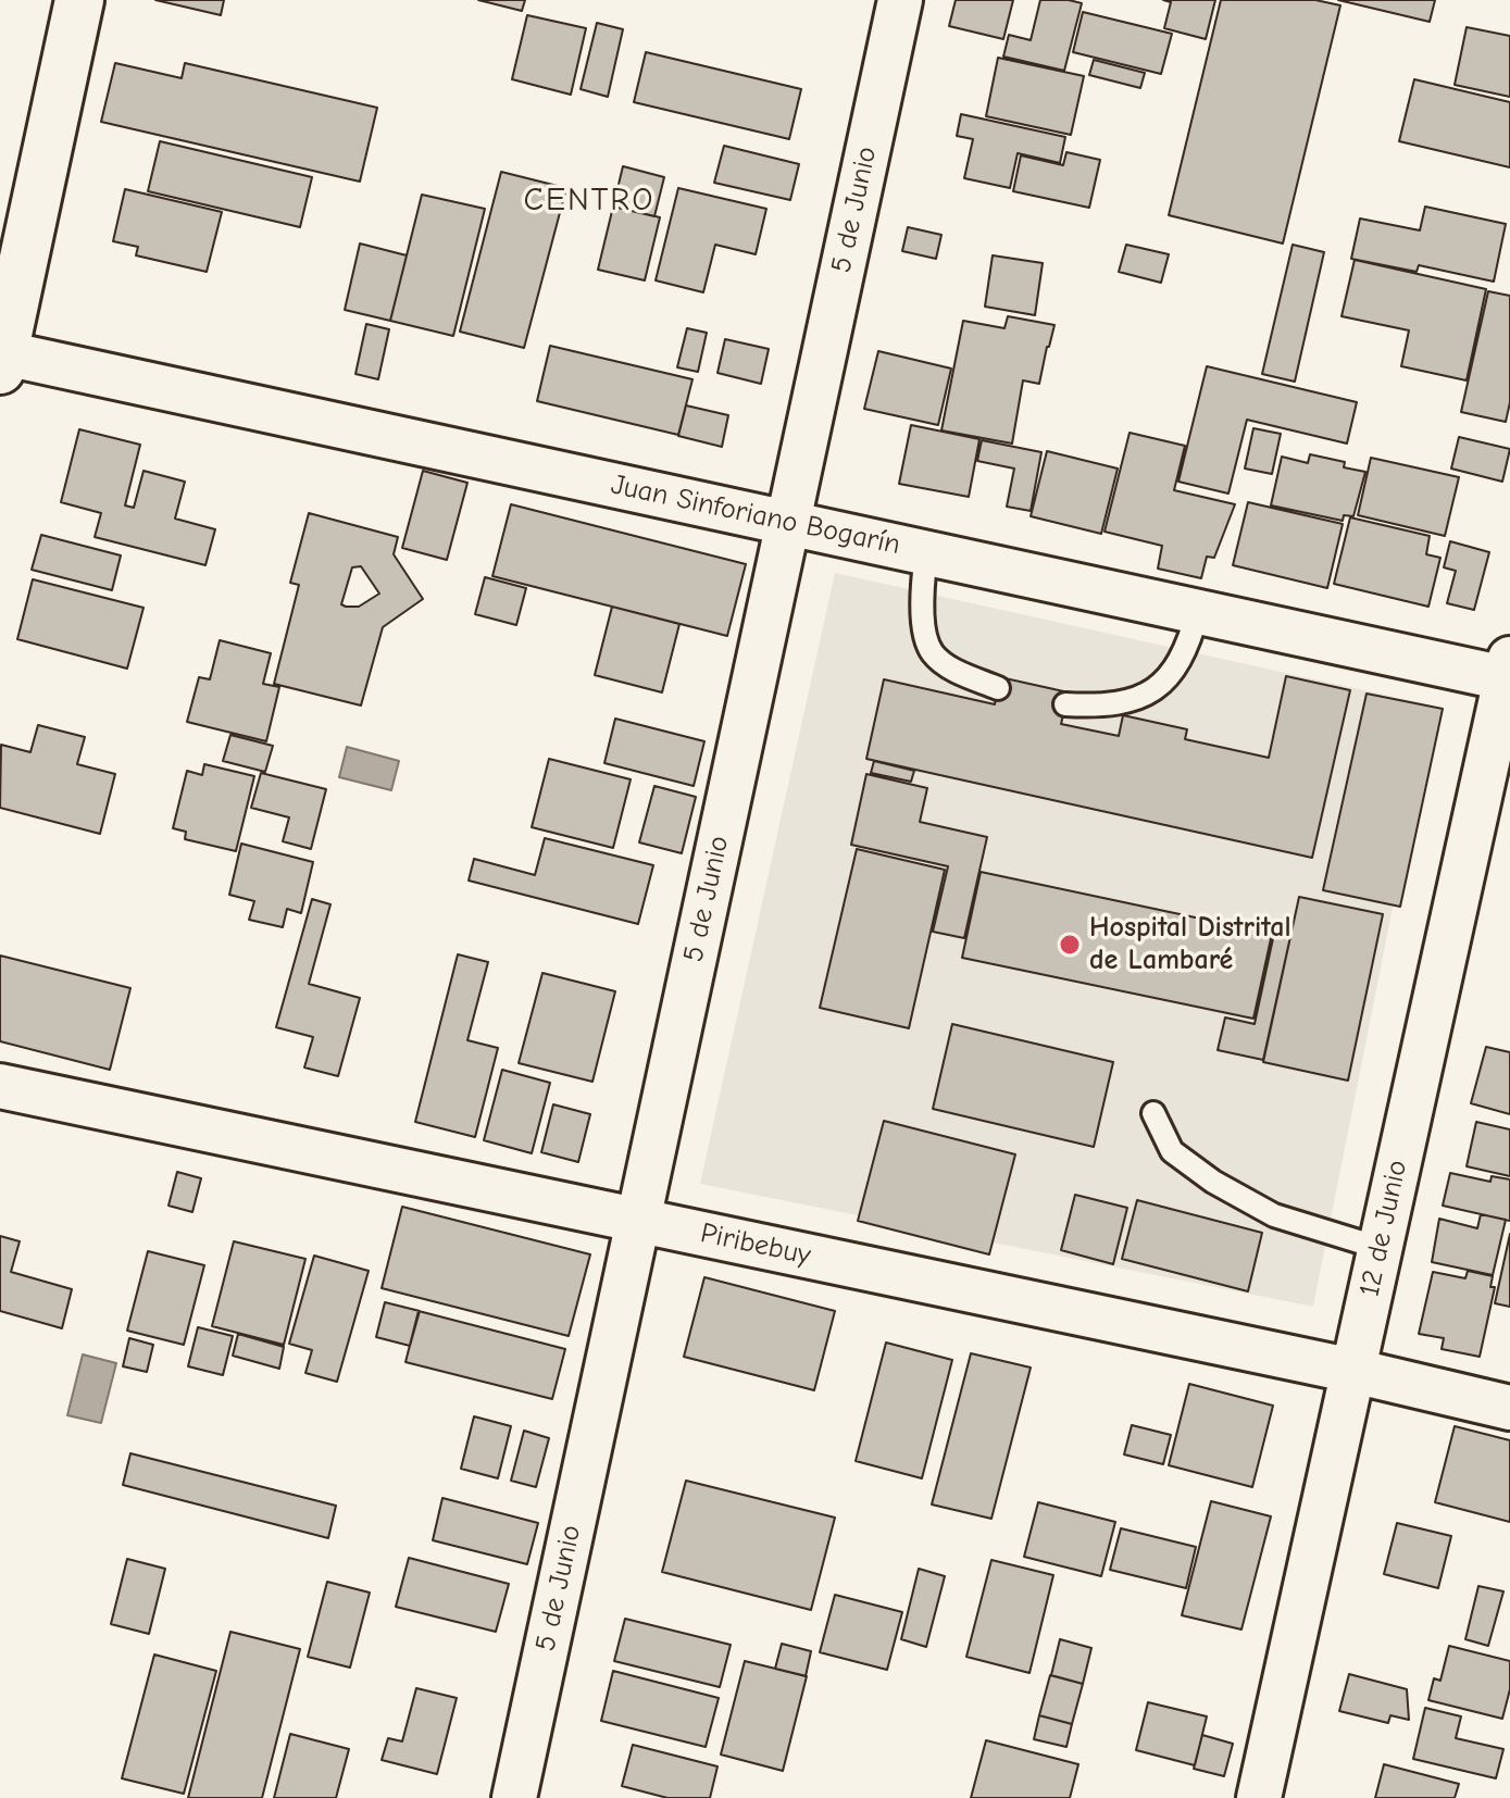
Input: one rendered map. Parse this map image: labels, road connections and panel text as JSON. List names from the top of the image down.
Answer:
{
  "streets": {
    "street": [
      "5 de Junio",
      "Juan Sinforiano Bogarín",
      "12 de Junio",
      "Piribebuy"
    ]
  },
  "crossings": [
    ["5 de Junio", "Juan Sinforiano Bogarín"],
    ["5 de Junio", "Piribebuy"],
    ["Juan Sinforiano Bogarín", "12 de Junio"],
    ["12 de Junio", "Piribebuy"]
  ],
  "districts": ["CENTRO"],
  "places": ["Hospital Distrital de Lambaré"]
}
